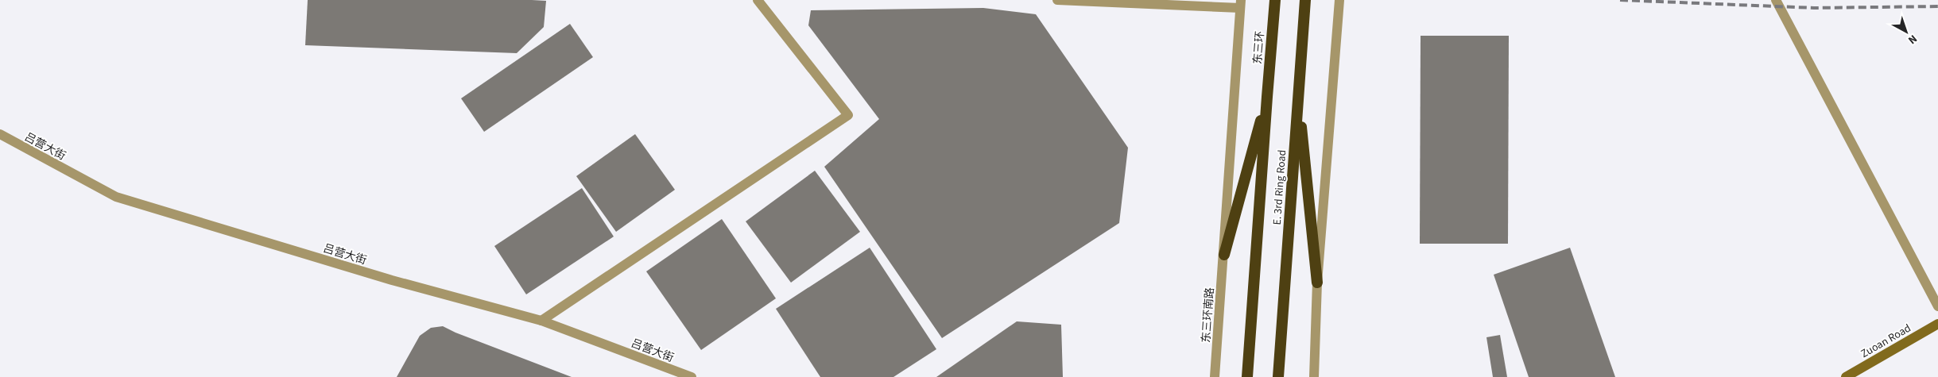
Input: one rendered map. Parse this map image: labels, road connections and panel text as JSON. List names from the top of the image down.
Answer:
{
  "streets": {
    "highway": ["东三环", "E. 3rd Ring Road"],
    "main road": ["Zuoan Road"],
    "street": ["吕营大街", "东三环南路"]
  },
  "crossings": [
    ["东三环", "E. 3rd Ring Road"]
  ],
  "north": "bottom right"
}
